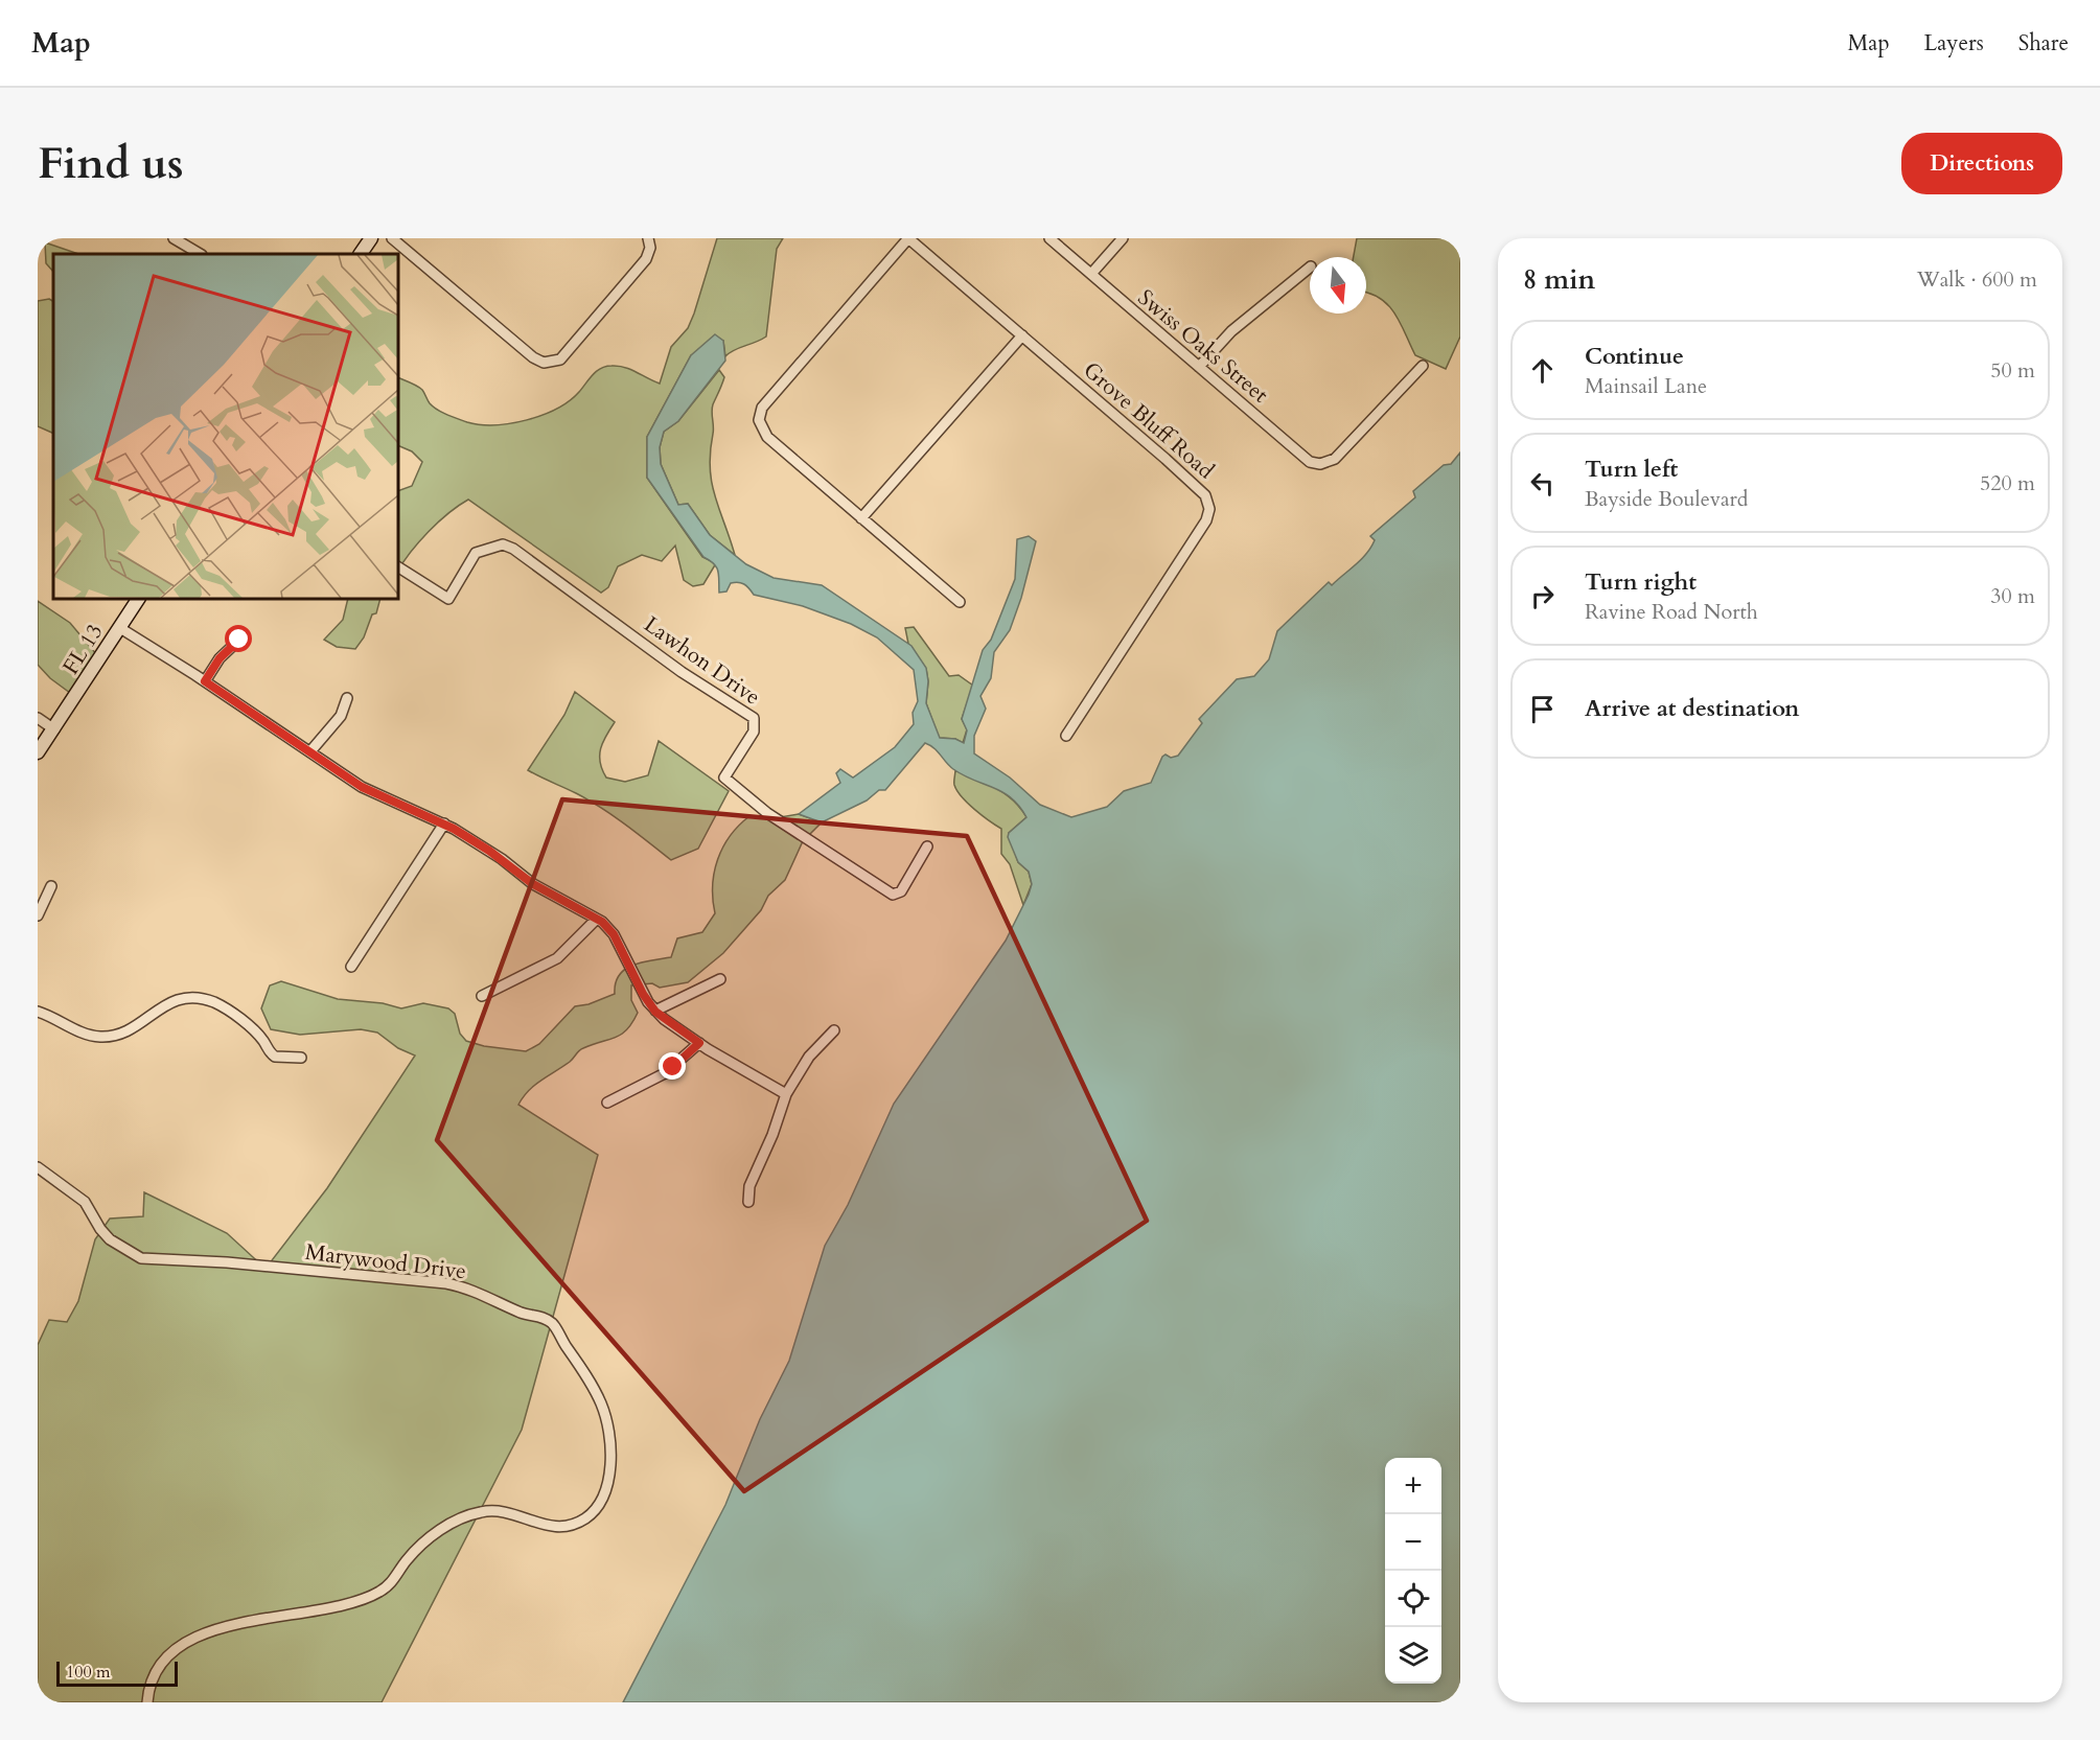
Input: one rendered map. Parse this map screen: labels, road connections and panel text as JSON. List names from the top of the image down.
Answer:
{
  "streets": {
    "main road": ["FL 13"],
    "street": [
      "Swiss Oaks Street",
      "Grove Bluff Road",
      "Lawhon Drive",
      "Marywood Drive"
    ]
  },
  "scale_bar": "100 m",
  "north": "bottom",
  "page": {
    "header": "Map",
    "nav": ["Map", "Layers", "Share"],
    "buttons": "Directions",
    "title": "Find us",
    "heading": ["8 min", "Walk · 600 m"],
    "list": [
      ["Continue", "Mainsail Lane", "50 m"],
      ["Turn left", "Bayside Boulevard", "520 m"],
      ["Turn right", "Ravine Road North", "30 m"],
      "Arrive at destination"
    ],
    "map_buttons": ["+", "−"],
    "scale": "100 m"
  }
}
